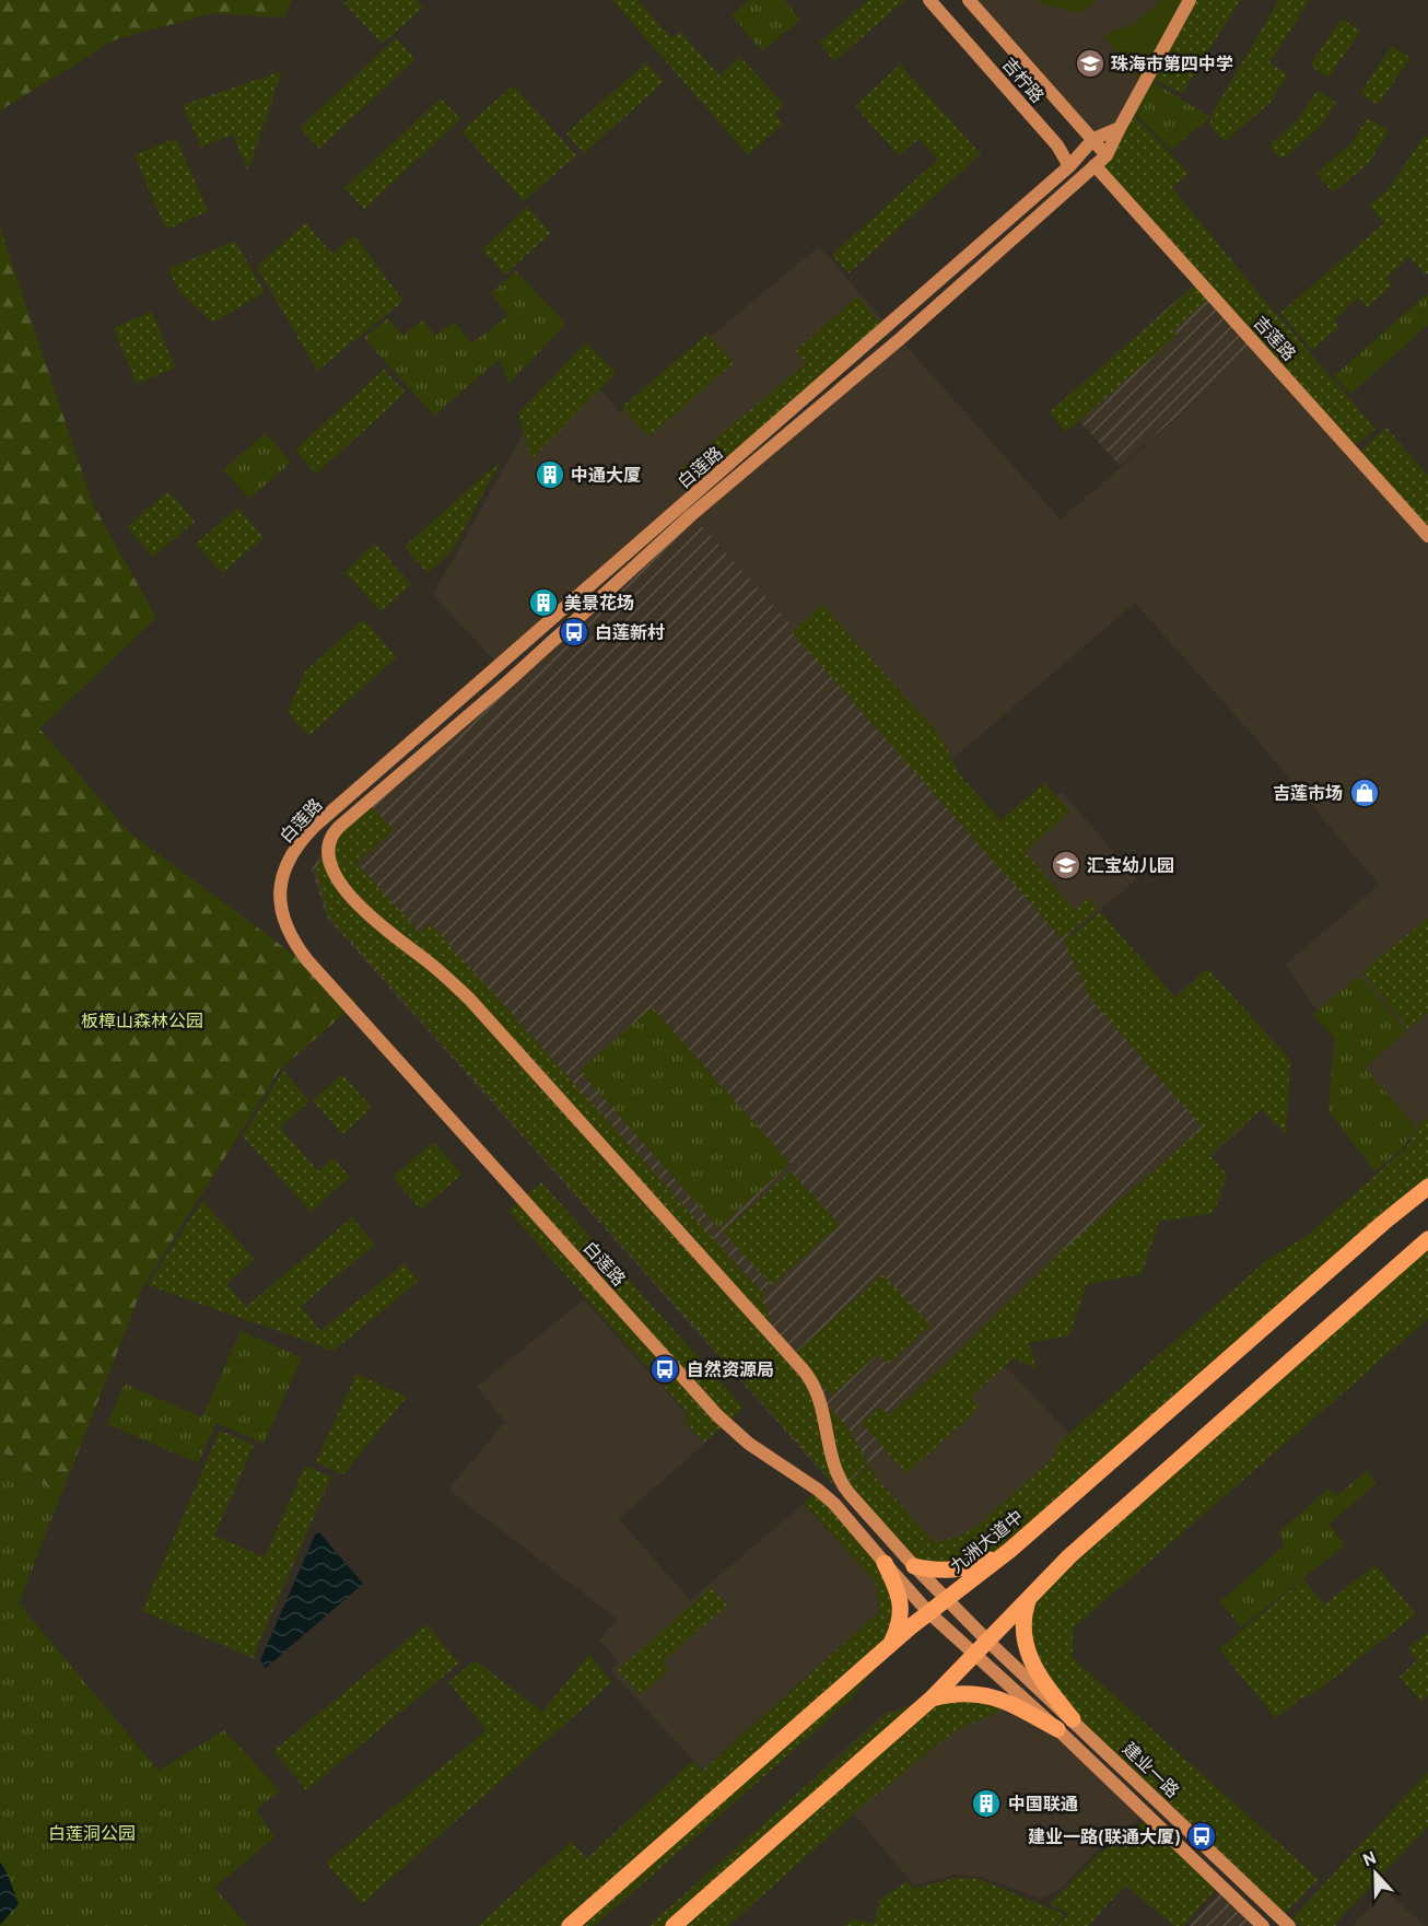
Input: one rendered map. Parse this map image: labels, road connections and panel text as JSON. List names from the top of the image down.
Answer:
{
  "streets": {
    "main road": [
      "吉柠路",
      "吉莲路",
      "白莲路",
      "九洲大道中",
      "建业一路"
    ]
  },
  "crossings": [
    ["吉柠路", "白莲路"],
    ["吉莲路", "白莲路"],
    ["白莲路", "九洲大道中"],
    ["白莲路", "建业一路"]
  ],
  "parks": ["板樟山森林公园", "白莲洞公园"],
  "places": {
    "school or university": ["珠海市第四中学", "汇宝幼儿园"],
    "building": ["中通大厦", "美景花场", "中国联通"],
    "bus stop": ["白莲新村", "自然资源局", "建业一路(联通大厦)"],
    "shop": ["吉莲市场"]
  },
  "north": "top"
}
